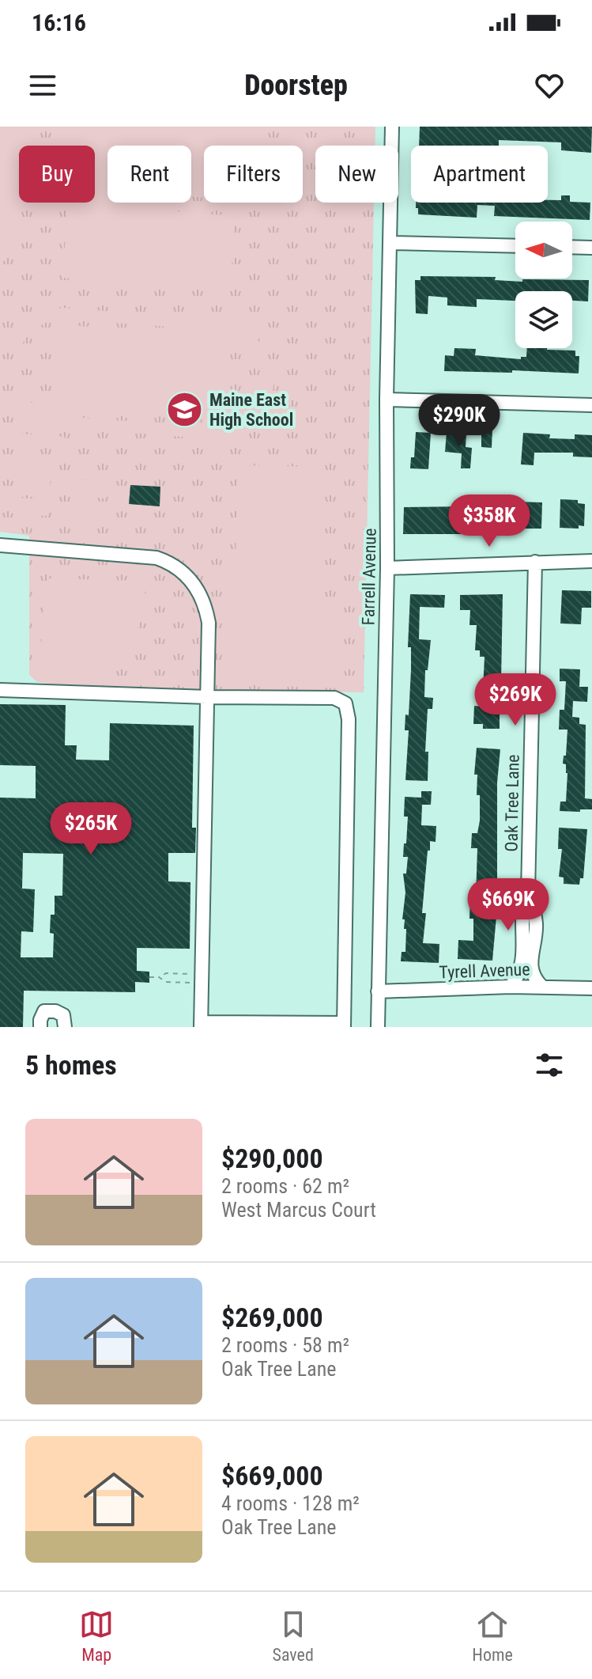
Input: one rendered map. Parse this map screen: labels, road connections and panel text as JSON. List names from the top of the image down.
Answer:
{
  "streets": {
    "street": ["Farrell Avenue", "Oak Tree Lane", "Tyrell Avenue"]
  },
  "crossings": [
    ["Farrell Avenue", "Tyrell Avenue"],
    ["Oak Tree Lane", "Tyrell Avenue"]
  ],
  "places": {
    "school or university": ["Maine East High School"]
  },
  "north": "left",
  "page": {
    "status": "16:16",
    "header": "Doorstep",
    "chip": [
      "Buy",
      "Rent",
      "Filters",
      "New",
      "Apartment"
    ],
    "price": [
      "$290K",
      "$358K",
      "$269K",
      "$265K",
      "$669K"
    ],
    "heading": "5 homes",
    "list": [
      {
        "name": "$290,000",
        "note": "2 rooms · 62 m² · West Marcus Court"
      },
      {
        "name": "$269,000",
        "note": "2 rooms · 58 m² · Oak Tree Lane"
      },
      {
        "name": "$669,000",
        "note": "4 rooms · 128 m² · Oak Tree Lane"
      }
    ],
    "tabs": ["Map", "Saved", "Home"]
  }
}
